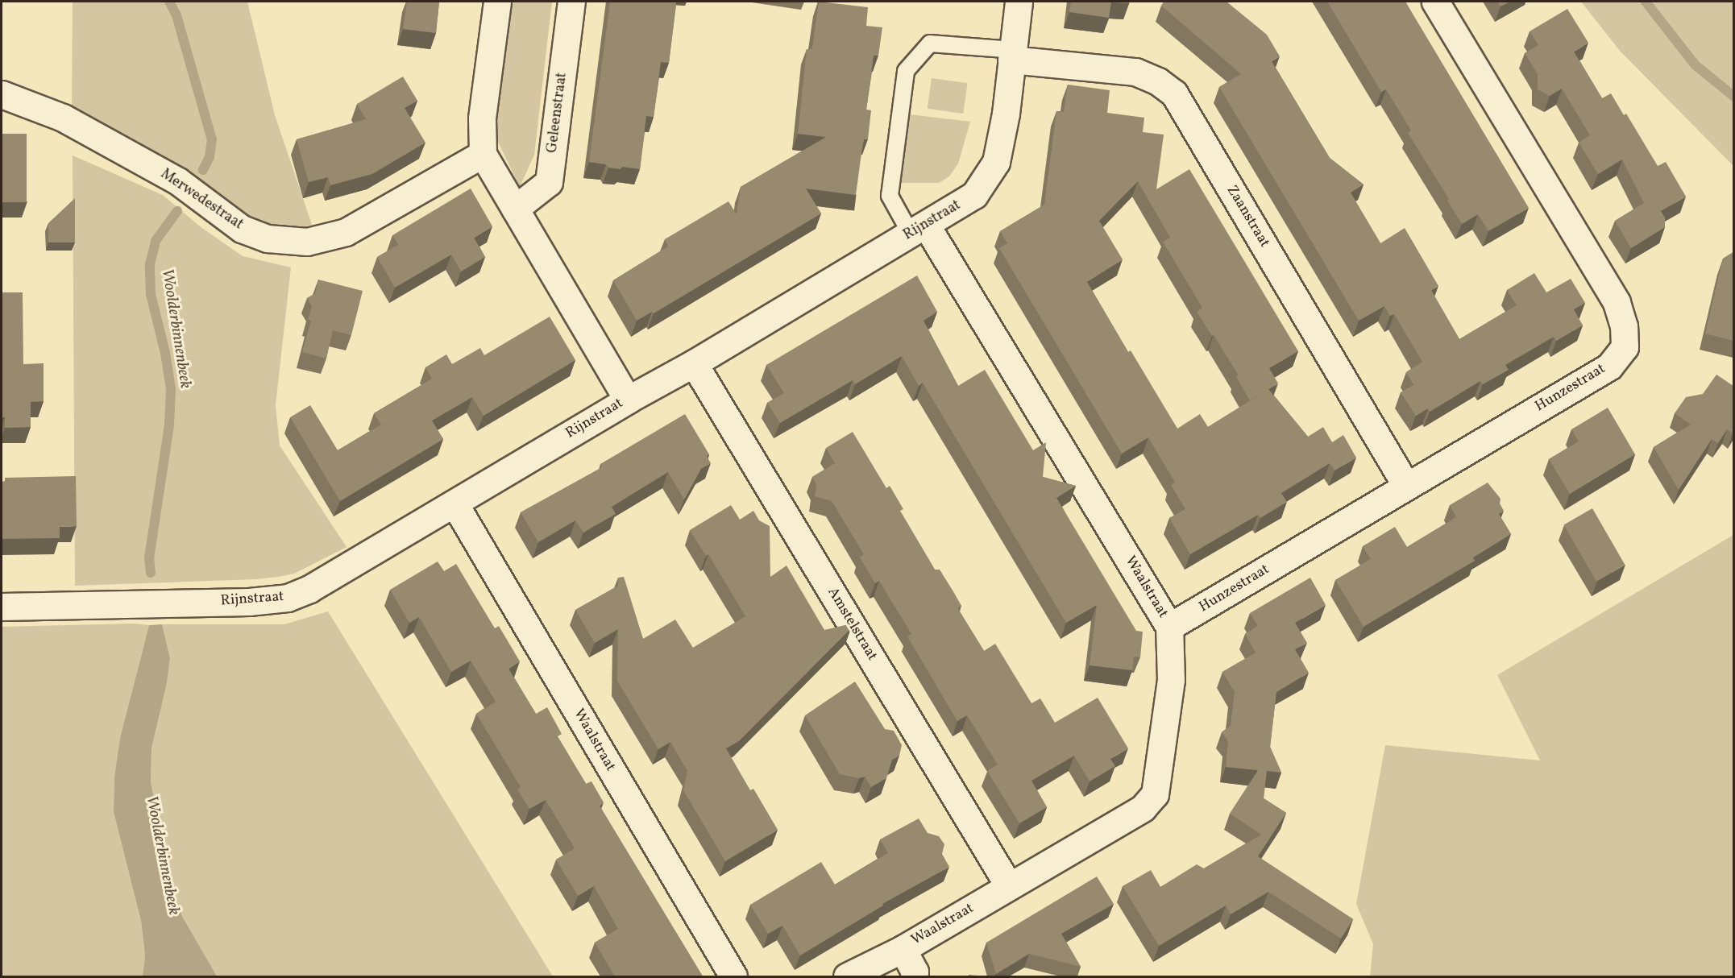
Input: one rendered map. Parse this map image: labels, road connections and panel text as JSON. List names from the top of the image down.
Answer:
{
  "streets": {
    "street": [
      "Geleenstraat",
      "Merwedestraat",
      "Zaanstraat",
      "Rijnstraat",
      "Hunzestraat",
      "Waalstraat",
      "Amstelstraat"
    ]
  },
  "crossings": [
    ["Zaanstraat", "Rijnstraat"],
    ["Zaanstraat", "Hunzestraat"],
    ["Rijnstraat", "Waalstraat"],
    ["Rijnstraat", "Amstelstraat"],
    ["Hunzestraat", "Waalstraat"],
    ["Waalstraat", "Amstelstraat"]
  ],
  "water": ["Woolderbinnenbeek"]
}
